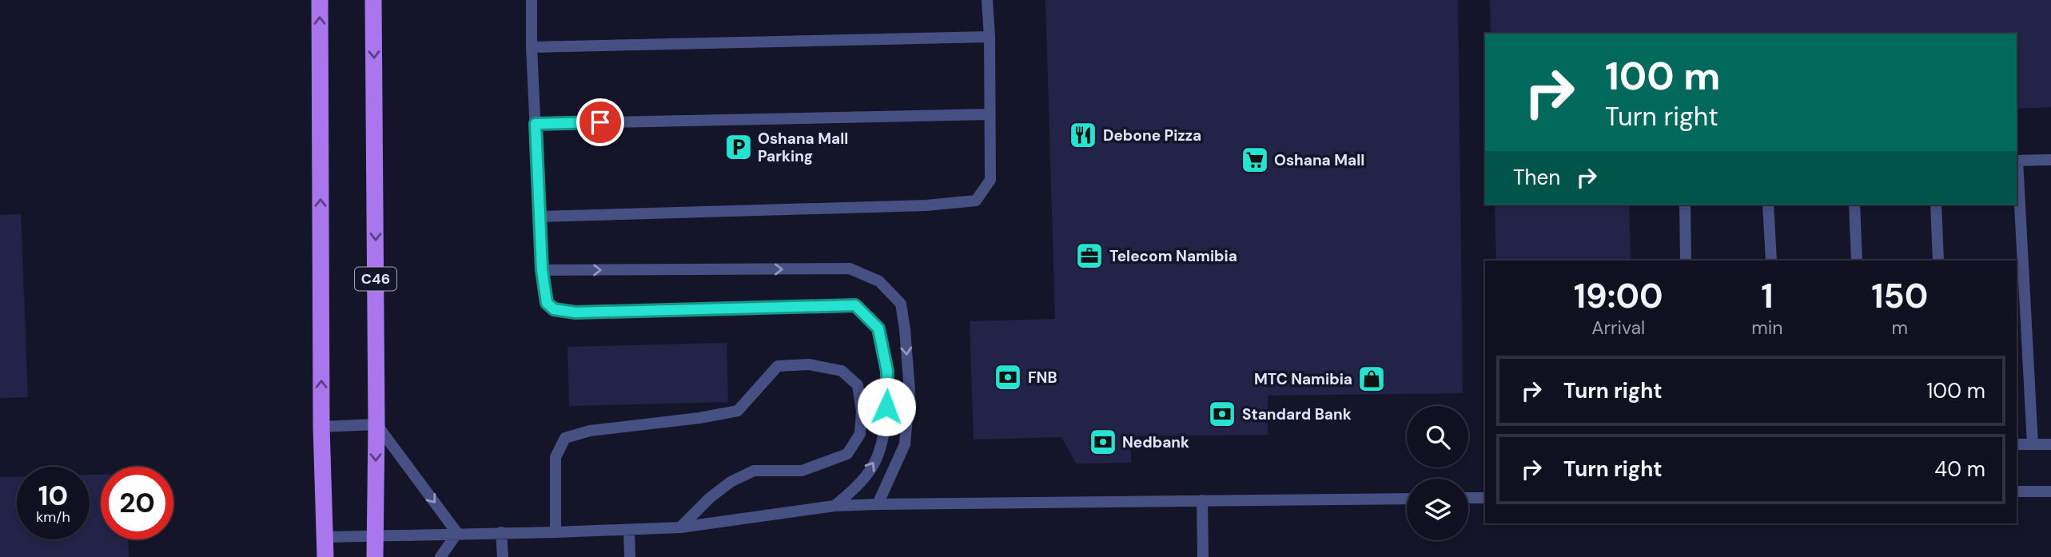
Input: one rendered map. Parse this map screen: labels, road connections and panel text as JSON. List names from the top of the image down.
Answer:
{
  "streets": {
    "main road": ["C46"]
  },
  "places": {
    "restaurant": ["Debone Pizza"],
    "parking": ["Oshana Mall Parking"],
    "supermarket": ["Oshana Mall"],
    "office": ["Telecom Namibia"],
    "bank": ["FNB", "Standard Bank", "Nedbank"],
    "shop": ["MTC Namibia"]
  },
  "page": {
    "turn": ["100 m", "Turn right"],
    "then": "Then",
    "eta": [
      "19:00",
      "Arrival",
      "1",
      "min",
      "150",
      "m"
    ],
    "list": [
      {
        "name": "Turn right",
        "value": "100 m"
      },
      {
        "name": "Turn right",
        "value": "40 m"
      }
    ],
    "speed": "10 km/h",
    "limit": "20"
  }
}
